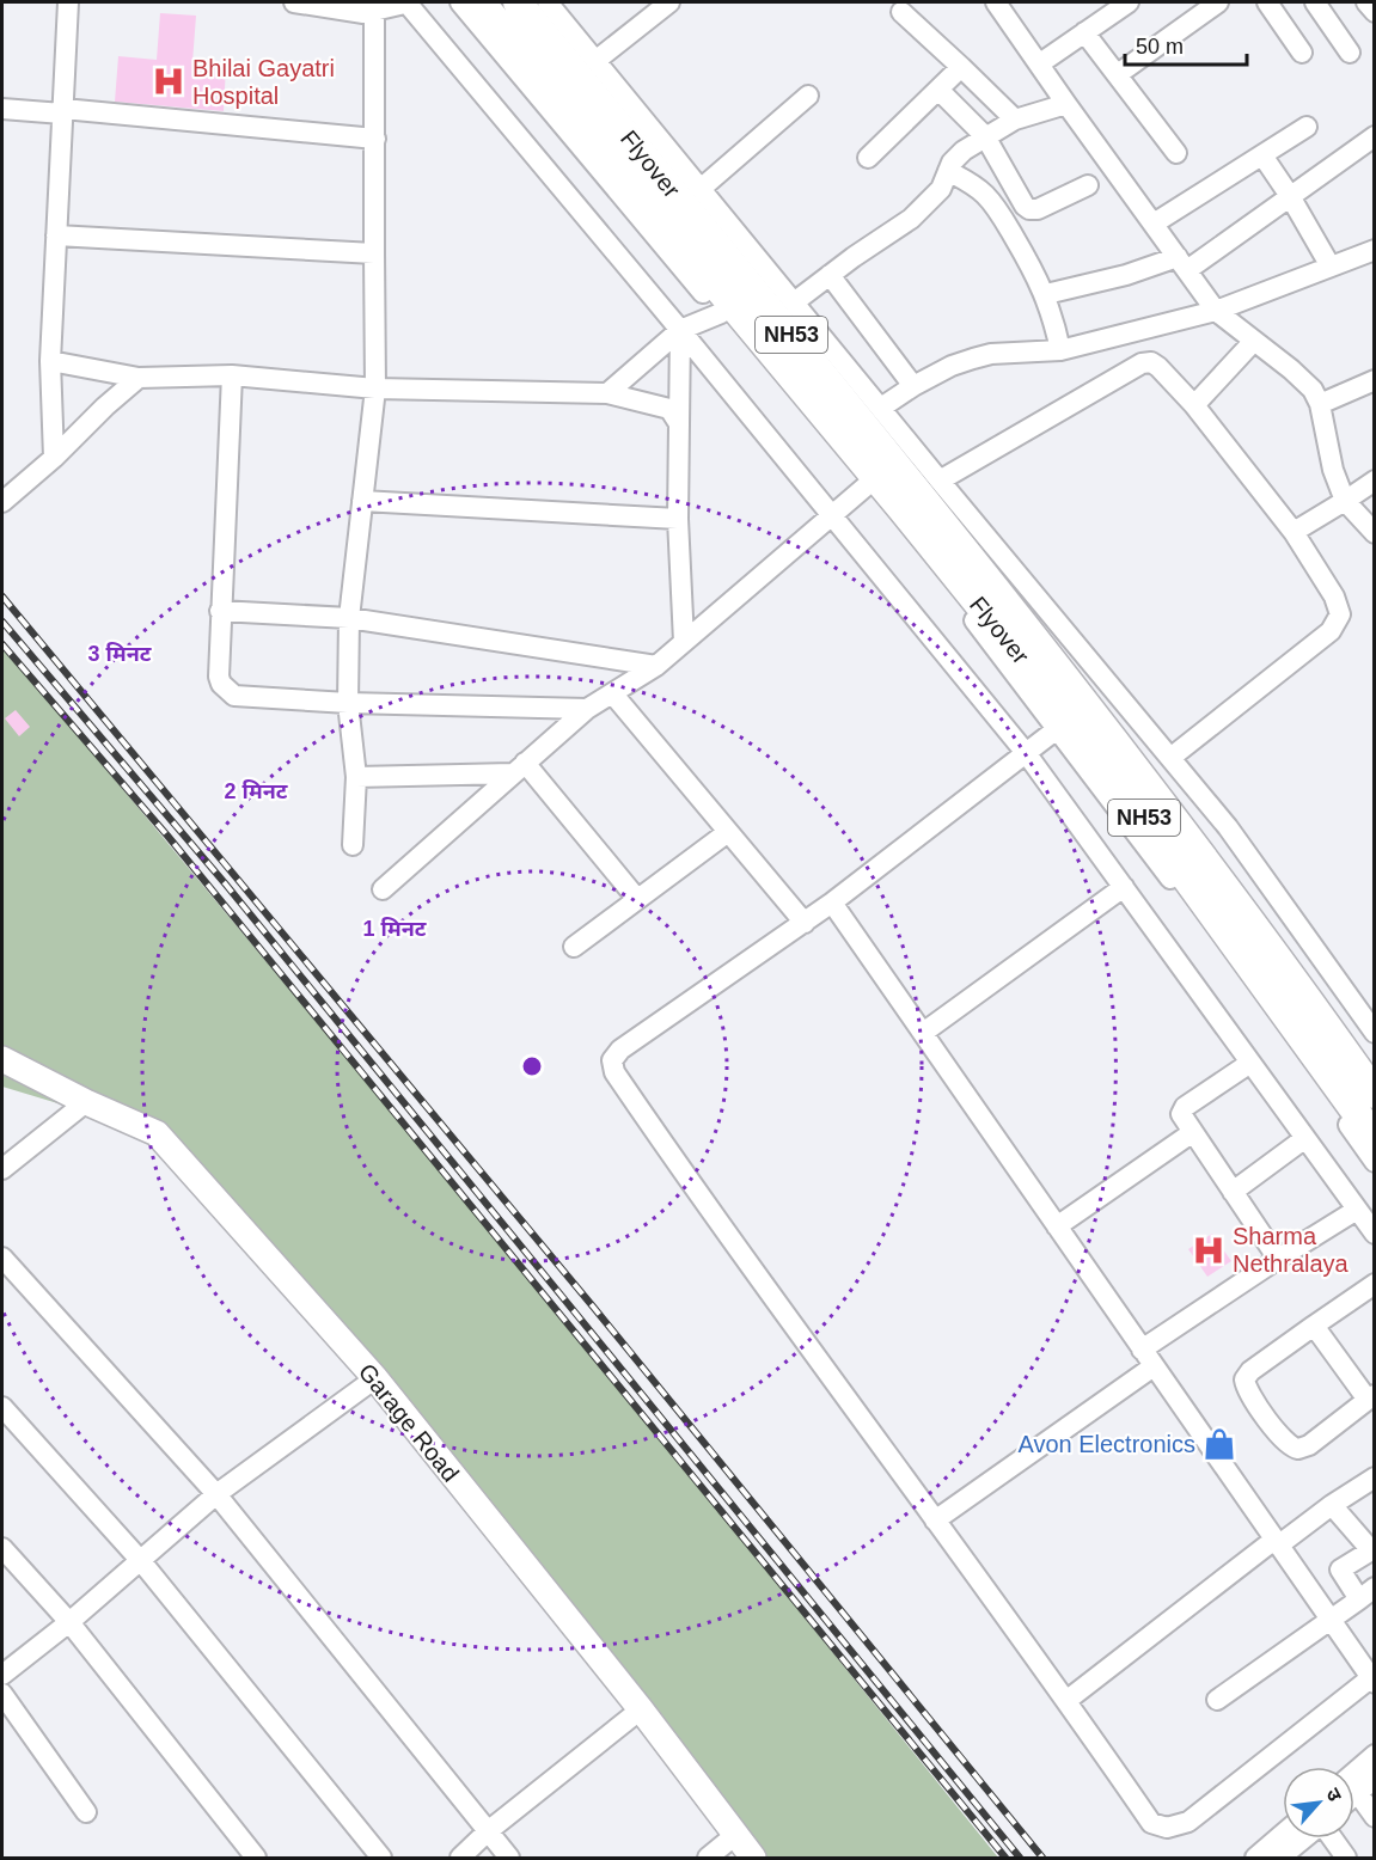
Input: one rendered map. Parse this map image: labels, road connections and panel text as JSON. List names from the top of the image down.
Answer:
{
  "streets": {
    "highway": ["Flyover", "NH53"],
    "main road": ["Garage Road"]
  },
  "crossings": [
    ["Flyover", "NH53"]
  ],
  "places": {
    "hospital": ["Bhilai Gayatri Hospital", "Sharma Nethralaya"],
    "shop": ["Avon Electronics"]
  },
  "scale_bar": "50 m",
  "north": "top right",
  "rings": ["3 मिनट", "2 मिनट", "1 मिनट"]
}
